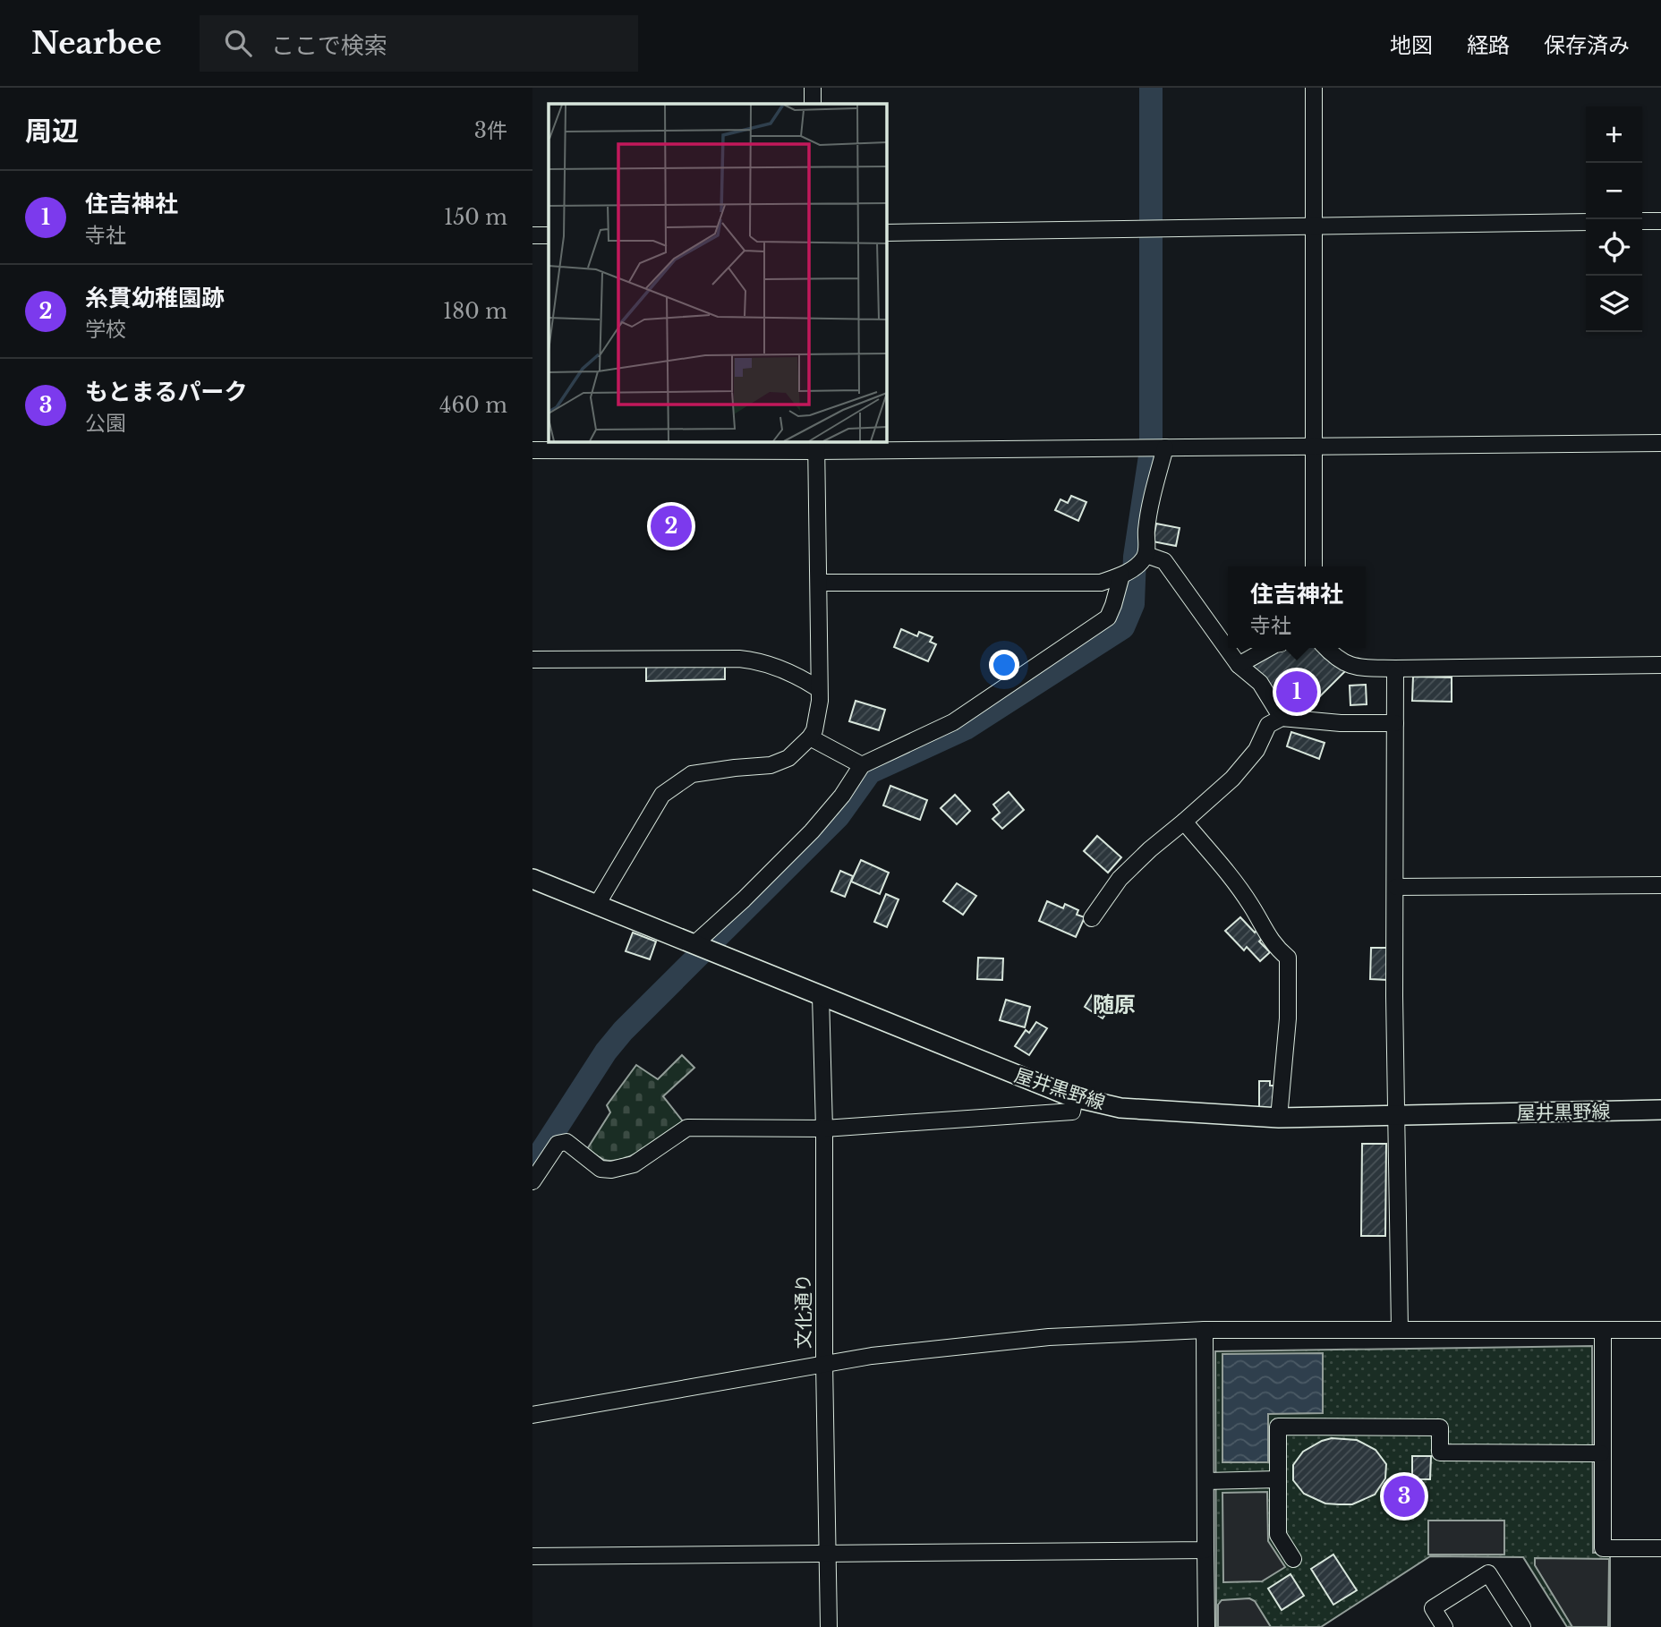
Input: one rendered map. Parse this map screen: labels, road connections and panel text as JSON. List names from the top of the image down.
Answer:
{
  "streets": {
    "main road": ["屋井黒野線"],
    "street": ["文化通り"]
  },
  "crossings": [
    ["屋井黒野線", "文化通り"]
  ],
  "districts": ["随原"],
  "page": {
    "header": "Nearbee",
    "search": "ここで検索",
    "nav": ["地図", "経路", "保存済み"],
    "heading": ["周辺", "3件"],
    "map_buttons": ["+", "−"],
    "list": [
      {
        "mark": "1",
        "name": "住吉神社",
        "note": "寺社",
        "value": "150 m"
      },
      {
        "mark": "2",
        "name": "糸貫幼稚園跡",
        "note": "学校",
        "value": "180 m"
      },
      {
        "mark": "3",
        "name": "もとまるパーク",
        "note": "公園",
        "value": "460 m"
      }
    ],
    "pins": ["2", "1", "3"],
    "popup": ["住吉神社", "寺社"]
  }
}
